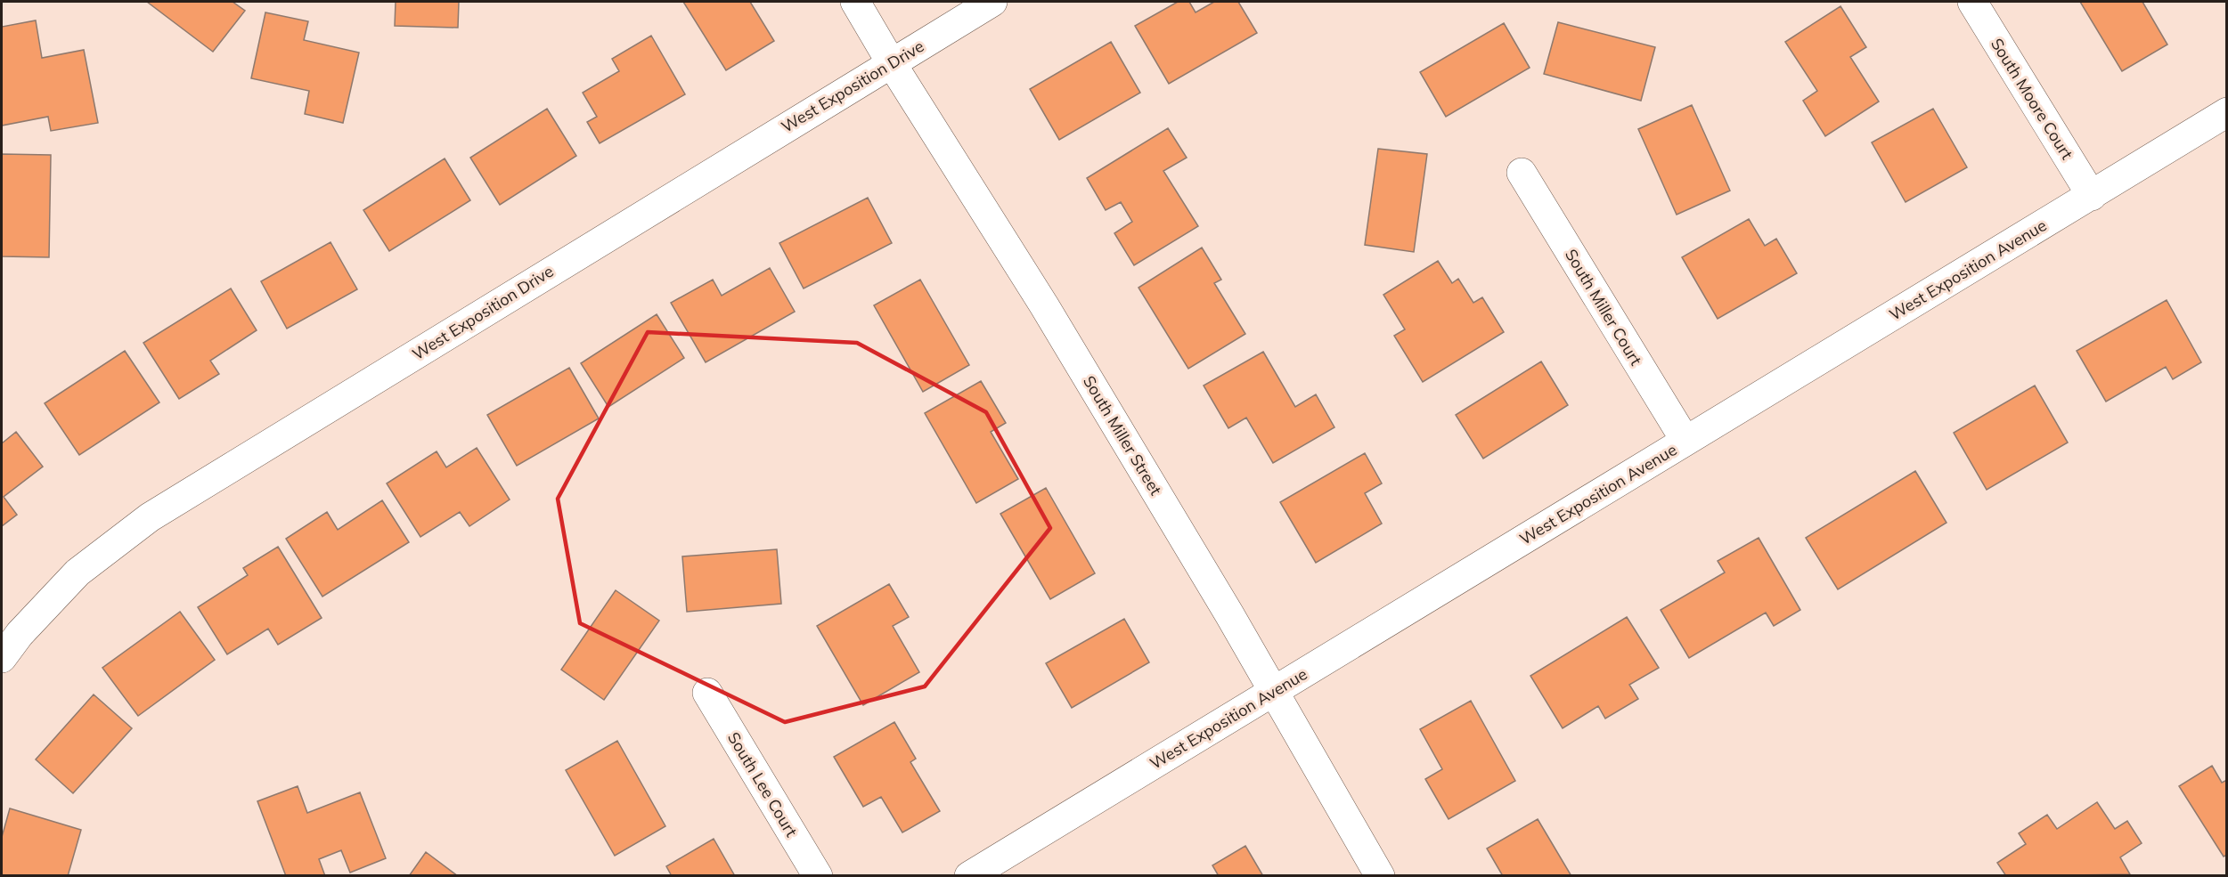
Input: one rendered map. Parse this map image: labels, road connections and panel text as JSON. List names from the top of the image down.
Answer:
{
  "streets": {
    "street": [
      "West Exposition Drive",
      "South Moore Court",
      "West Exposition Avenue",
      "South Miller Court",
      "South Miller Street",
      "South Lee Court"
    ]
  },
  "crossings": [
    ["West Exposition Drive", "South Miller Street"],
    ["South Moore Court", "West Exposition Avenue"],
    ["West Exposition Avenue", "South Miller Court"],
    ["West Exposition Avenue", "South Miller Street"]
  ]
}
